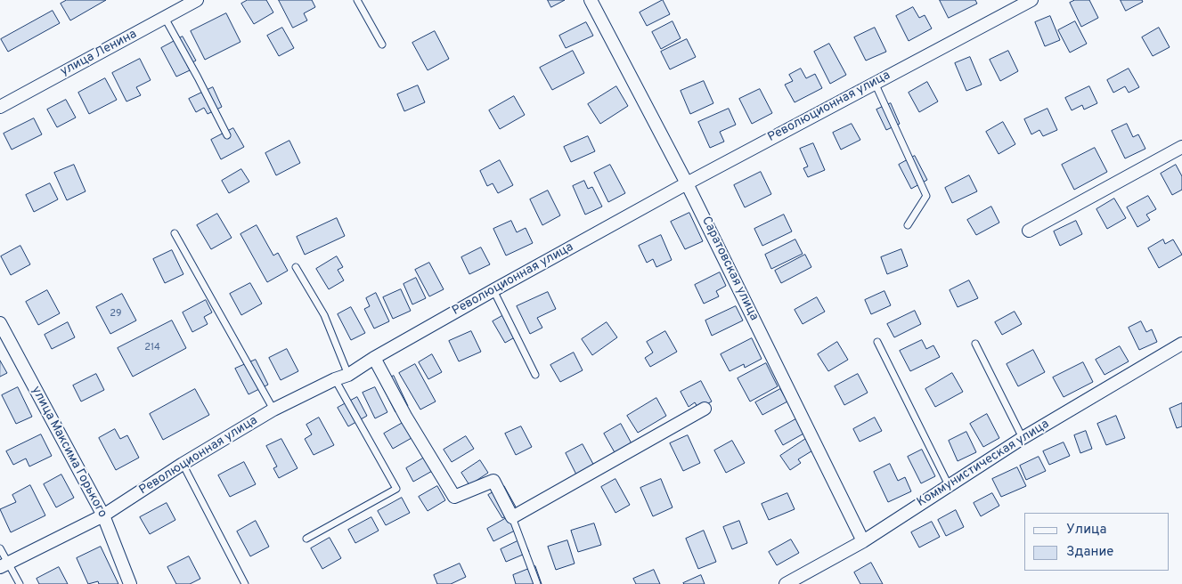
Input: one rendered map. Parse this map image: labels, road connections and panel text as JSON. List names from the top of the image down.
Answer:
{
  "streets": {
    "street": [
      "улица Ленина",
      "Революционная улица",
      "Саратовская улица",
      "улица Максима Горького",
      "Коммунистическая улица"
    ]
  },
  "crossings": [
    ["Революционная улица", "Саратовская улица"],
    ["Революционная улица", "улица Максима Горького"],
    ["Саратовская улица", "Коммунистическая улица"]
  ],
  "house_numbers": ["29", "214"],
  "legend": ["Улица", "Здание"]
}
